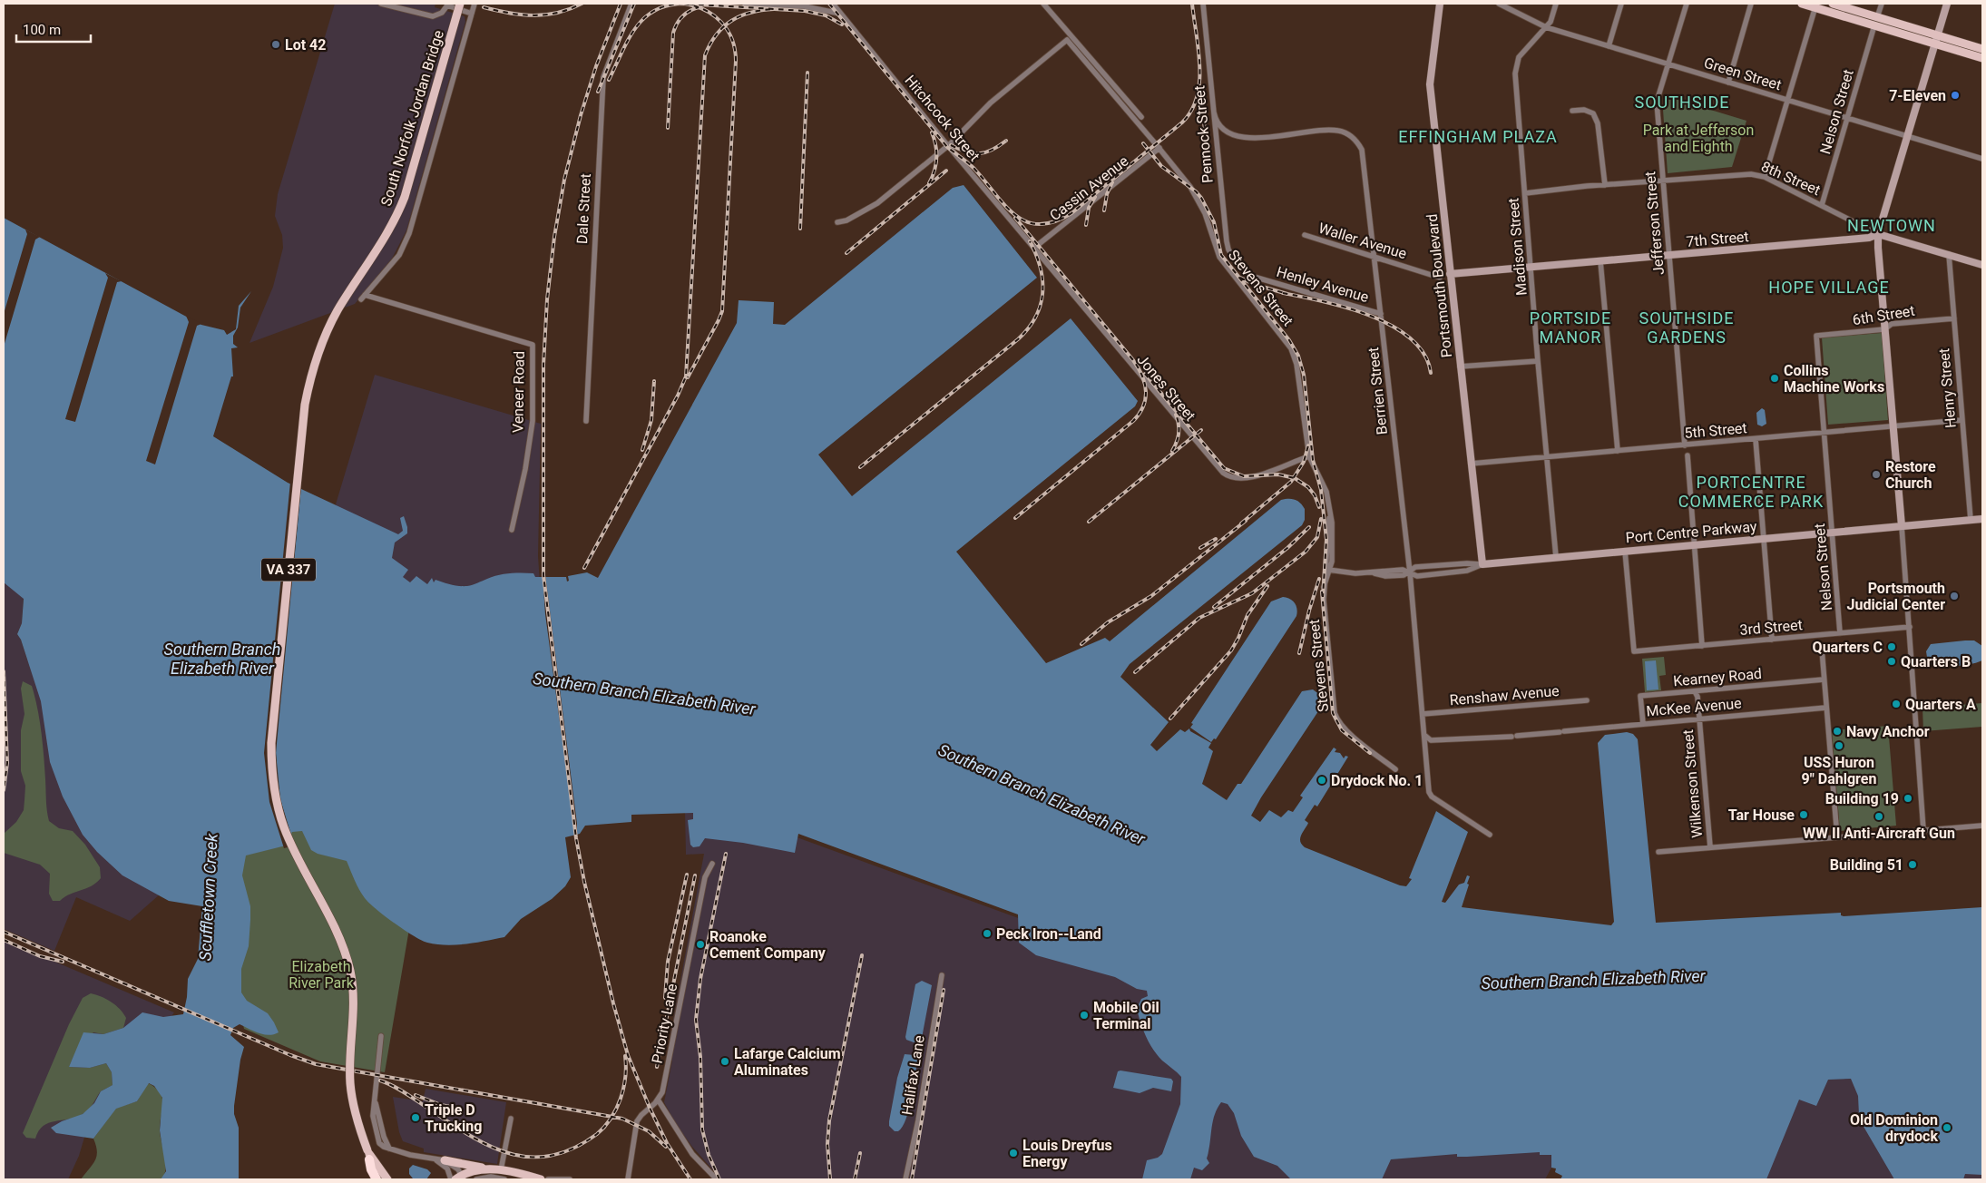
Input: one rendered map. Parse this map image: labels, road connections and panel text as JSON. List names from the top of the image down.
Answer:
{
  "streets": {
    "main road": ["South Norfolk Jordan Bridge", "VA 337"],
    "street": [
      "Green Street",
      "Nelson Street",
      "Hitchcock Street",
      "Pennock Street",
      "8th Street",
      "Cassin Avenue",
      "Dale Street",
      "Jefferson Street",
      "7th Street",
      "Waller Avenue",
      "Madison Street",
      "Henley Avenue",
      "Portsmouth Boulevard",
      "Stevens Street",
      "6th Street",
      "Jones Street",
      "Henry Street",
      "Berrien Street",
      "Veneer Road",
      "5th Street",
      "Port Centre Parkway",
      "3rd Street",
      "Kearney Road",
      "Renshaw Avenue",
      "McKee Avenue",
      "Wilkenson Street",
      "Priority Lane",
      "Halifax Lane"
    ]
  },
  "crossings": [
    ["Green Street", "Nelson Street"],
    ["Green Street", "Jefferson Street"],
    ["Green Street", "Madison Street"],
    ["Nelson Street", "8th Street"],
    ["Nelson Street", "6th Street"],
    ["Nelson Street", "5th Street"],
    ["Nelson Street", "Port Centre Parkway"],
    ["Nelson Street", "3rd Street"],
    ["South Norfolk Jordan Bridge", "VA 337"],
    ["Hitchcock Street", "Cassin Avenue"],
    ["Hitchcock Street", "Stevens Street"],
    ["Hitchcock Street", "Jones Street"],
    ["Pennock Street", "Henley Avenue"],
    ["Pennock Street", "Berrien Street"],
    ["8th Street", "Jefferson Street"],
    ["8th Street", "7th Street"],
    ["8th Street", "Madison Street"],
    ["Cassin Avenue", "Stevens Street"],
    ["Cassin Avenue", "Jones Street"],
    ["Jefferson Street", "7th Street"],
    ["Jefferson Street", "5th Street"],
    ["7th Street", "Madison Street"],
    ["7th Street", "Portsmouth Boulevard"],
    ["7th Street", "Henry Street"],
    ["Waller Avenue", "Berrien Street"],
    ["Madison Street", "5th Street"],
    ["Madison Street", "Port Centre Parkway"],
    ["Henley Avenue", "Berrien Street"],
    ["Portsmouth Boulevard", "5th Street"],
    ["Portsmouth Boulevard", "Port Centre Parkway"],
    ["Stevens Street", "Jones Street"],
    ["6th Street", "Henry Street"],
    ["Henry Street", "5th Street"],
    ["Henry Street", "Port Centre Parkway"],
    ["Berrien Street", "Renshaw Avenue"],
    ["Berrien Street", "McKee Avenue"],
    ["Port Centre Parkway", "3rd Street"],
    ["Kearney Road", "McKee Avenue"],
    ["Kearney Road", "Wilkenson Street"],
    ["McKee Avenue", "Wilkenson Street"]
  ],
  "districts": [
    "SOUTHSIDE",
    "EFFINGHAM PLAZA",
    "NEWTOWN",
    "HOPE VILLAGE",
    "PORTSIDE MANOR",
    "SOUTHSIDE GARDENS",
    "PORTCENTRE COMMERCE PARK"
  ],
  "water": ["Southern Branch Elizabeth River", "Scuffletown Creek"],
  "parks": ["Park at Jefferson and Eighth", "Elizabeth River Park"],
  "places": [
    "Lot 42",
    "7-Eleven",
    "Collins Machine Works",
    "Restore Church",
    "Portsmouth Judicial Center",
    "Quarters C",
    "Quarters B",
    "Quarters A",
    "Navy Anchor",
    "USS Huron 9\" Dahlgren",
    "Drydock No. 1",
    "Building 19",
    "Tar House",
    "WW II Anti-Aircraft Gun",
    "Building 51",
    "Peck Iron--Land",
    "Roanoke Cement Company",
    "Mobile Oil Terminal",
    "Lafarge Calcium Aluminates",
    "Triple D Trucking",
    "Old Dominion drydock",
    "Louis Dreyfus Energy"
  ],
  "scale_bar": "100 m"
}
